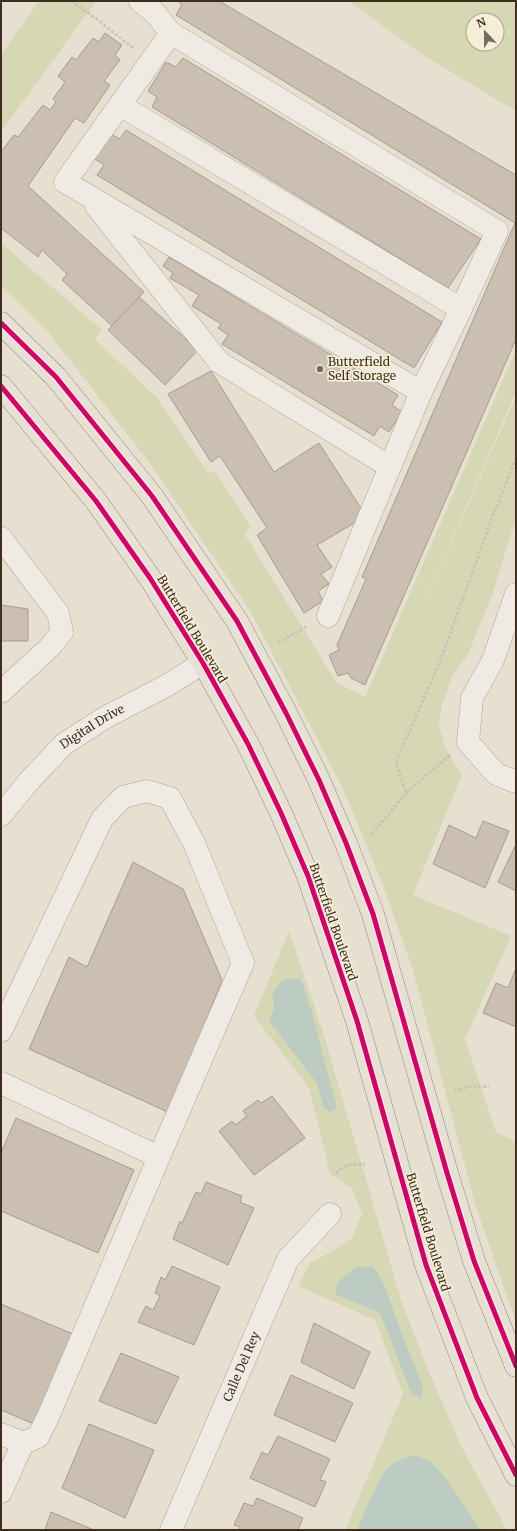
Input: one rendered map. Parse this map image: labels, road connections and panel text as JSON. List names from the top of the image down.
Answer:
{
  "streets": {
    "main road": ["Butterfield Boulevard"],
    "street": ["Digital Drive", "Calle Del Rey"]
  },
  "crossings": [
    ["Butterfield Boulevard", "Digital Drive"]
  ],
  "places": ["Butterfield Self Storage"],
  "north": "top"
}
